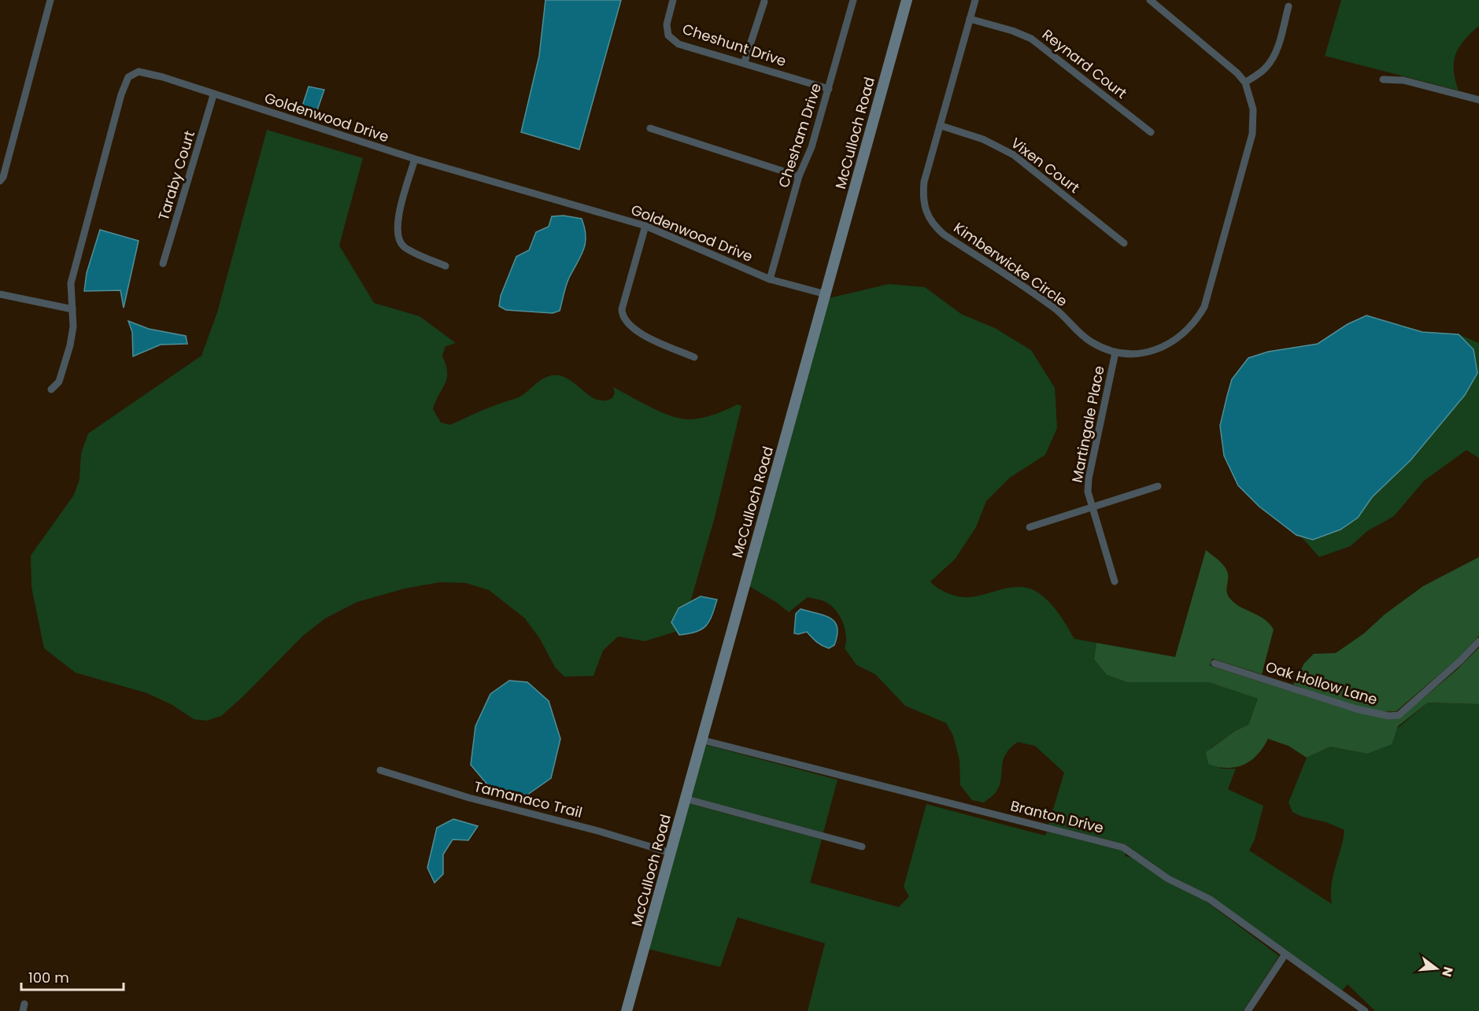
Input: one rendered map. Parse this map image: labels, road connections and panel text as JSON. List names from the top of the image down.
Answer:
{
  "streets": {
    "street": [
      "Cheshunt Drive",
      "Reynard Court",
      "Goldenwood Drive",
      "McCulloch Road",
      "Chesham Drive",
      "Vixen Court",
      "Taraby Court",
      "Kimberwicke Circle",
      "Martingale Place",
      "Oak Hollow Lane",
      "Tamanaco Trail",
      "Branton Drive"
    ]
  },
  "crossings": [
    ["Cheshunt Drive", "Chesham Drive"],
    ["Reynard Court", "Kimberwicke Circle"],
    ["Goldenwood Drive", "McCulloch Road"],
    ["Goldenwood Drive", "Chesham Drive"],
    ["Goldenwood Drive", "Taraby Court"],
    ["McCulloch Road", "Tamanaco Trail"],
    ["McCulloch Road", "Branton Drive"],
    ["Vixen Court", "Kimberwicke Circle"],
    ["Kimberwicke Circle", "Martingale Place"]
  ],
  "scale_bar": "100 m",
  "north": "right"
}
